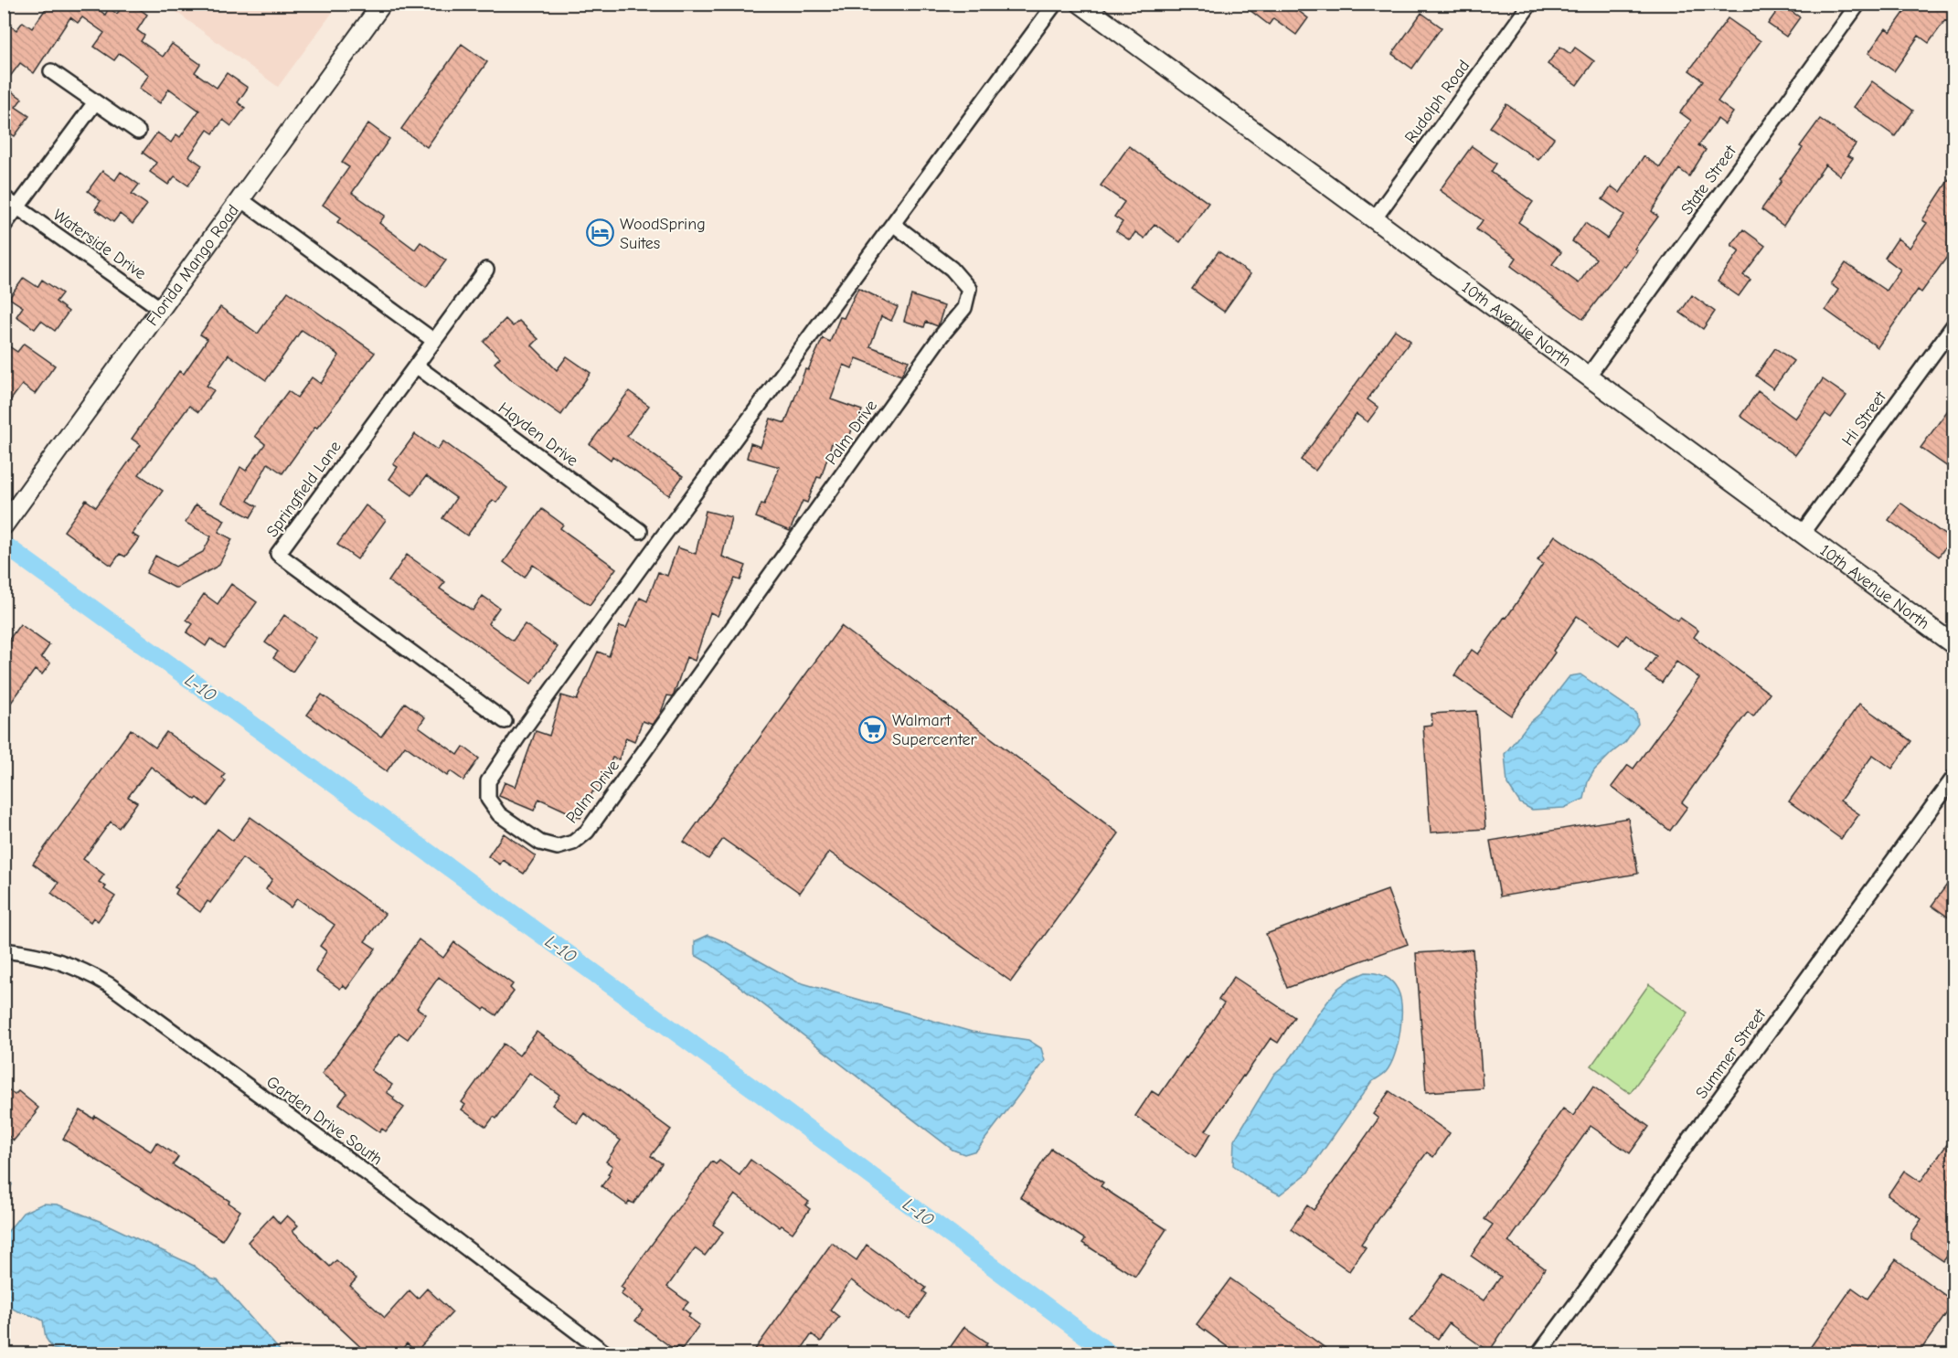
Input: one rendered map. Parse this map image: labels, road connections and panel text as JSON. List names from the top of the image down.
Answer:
{
  "streets": {
    "street": [
      "Rudolph Road",
      "State Street",
      "Waterside Drive",
      "Florida Mango Road",
      "10th Avenue North",
      "Hi Street",
      "Palm Drive",
      "Hayden Drive",
      "Springfield Lane",
      "Summer Street",
      "Garden Drive South"
    ]
  },
  "crossings": [
    ["Rudolph Road", "10th Avenue North"],
    ["State Street", "10th Avenue North"],
    ["Waterside Drive", "Florida Mango Road"],
    ["10th Avenue North", "Hi Street"],
    ["Hayden Drive", "Springfield Lane"]
  ],
  "water": ["L-10"],
  "places": {
    "hotel": ["WoodSpring Suites"],
    "supermarket": ["Walmart Supercenter"]
  }
}
